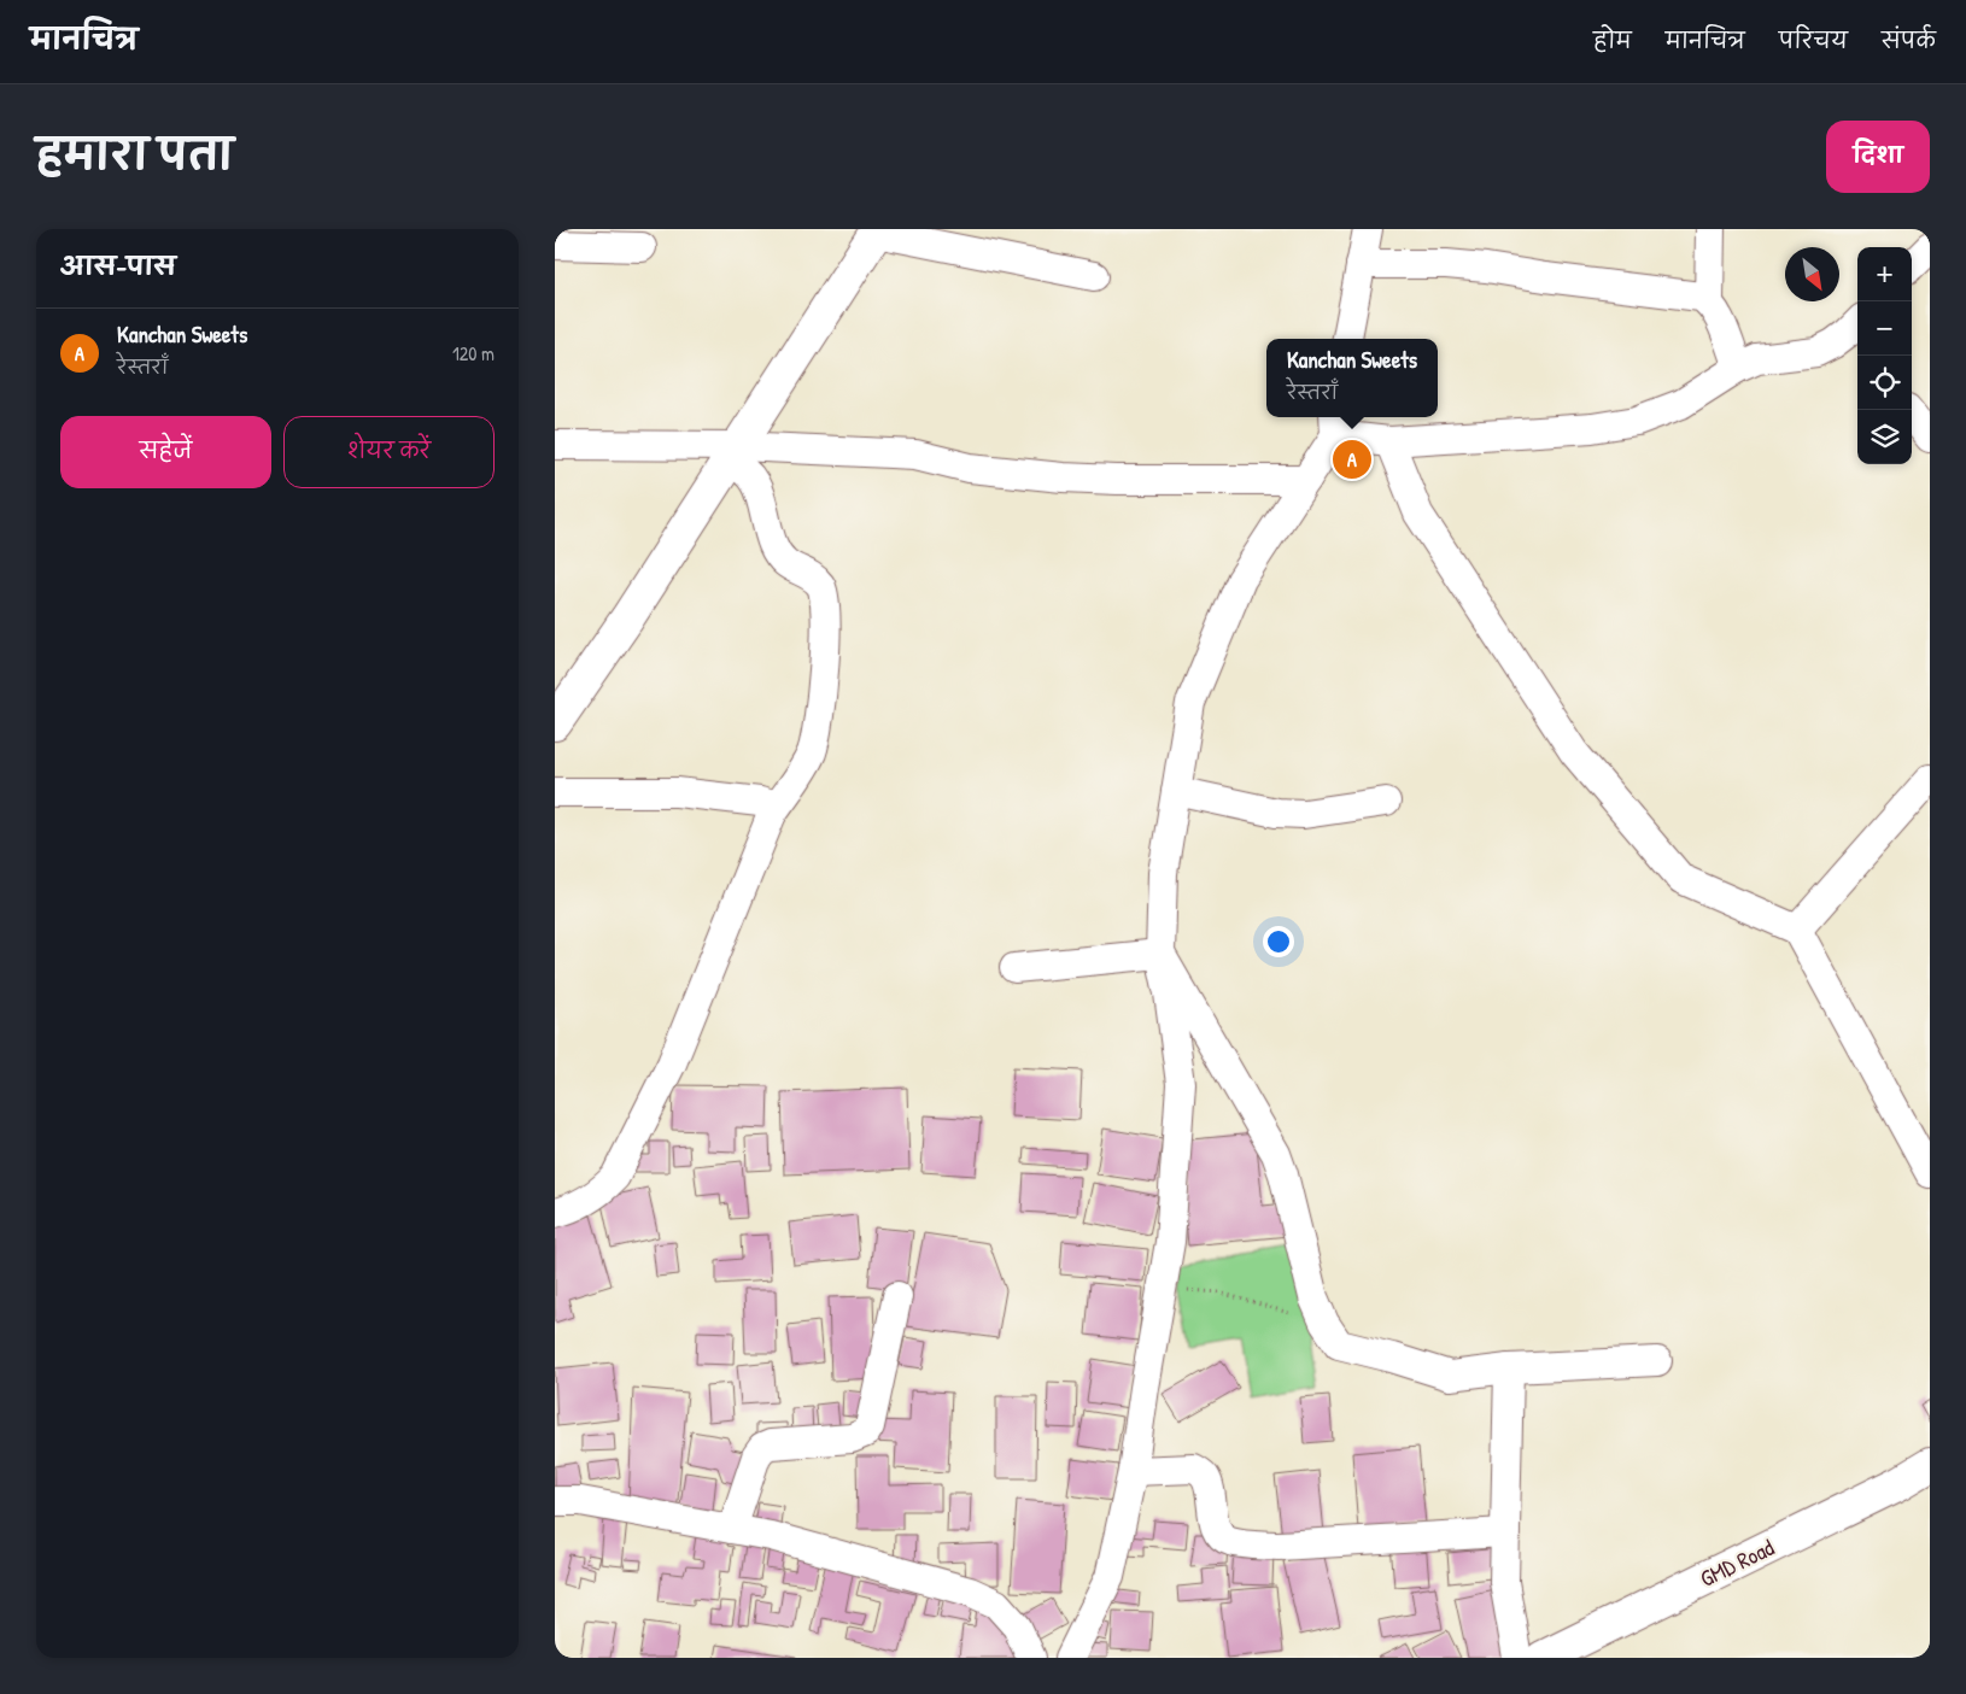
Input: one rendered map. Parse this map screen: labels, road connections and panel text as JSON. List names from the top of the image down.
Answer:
{
  "streets": {
    "main road": ["GMD Road"]
  },
  "north": "bottom right",
  "page": {
    "header": "मानचित्र",
    "nav": [
      "होम",
      "मानचित्र",
      "परिचय",
      "संपर्क"
    ],
    "title": "हमारा पता",
    "buttons": [
      "दिशा",
      ["सहेजें", "शेयर करें"]
    ],
    "heading": "आस-पास",
    "map_buttons": ["+", "−"],
    "list": [
      {
        "mark": "A",
        "name": "Kanchan Sweets",
        "note": "रेस्तराँ",
        "value": "120 m"
      }
    ],
    "popup": ["Kanchan Sweets", "रेस्तराँ"],
    "pins": "A"
  }
}
